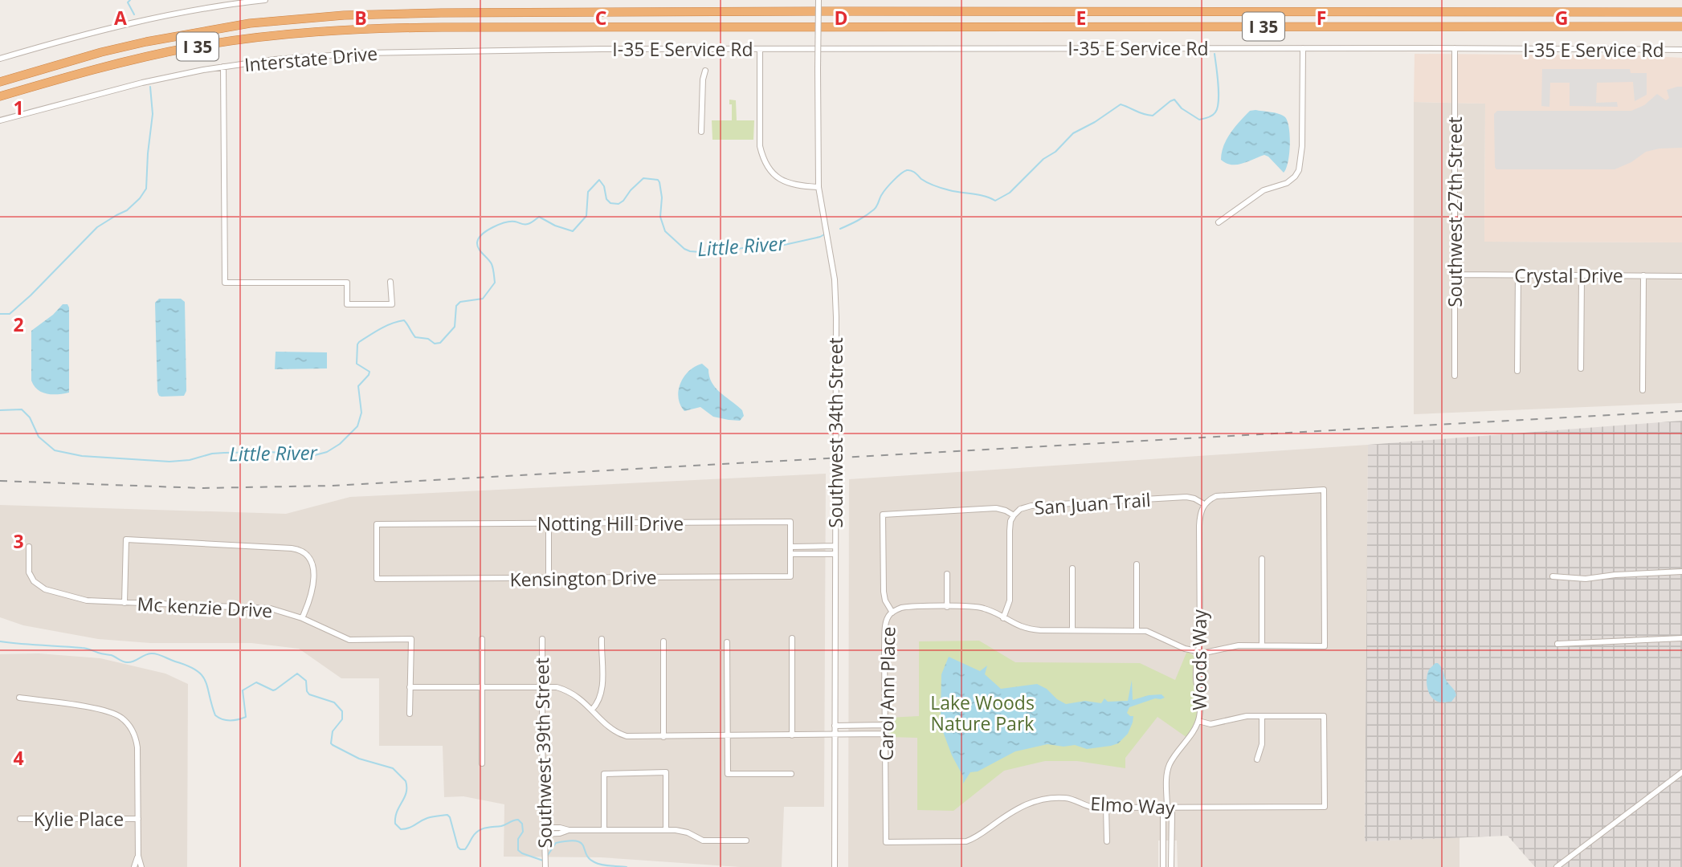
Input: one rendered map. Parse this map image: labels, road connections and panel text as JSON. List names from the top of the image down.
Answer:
{
  "streets": {
    "highway": ["I 35"],
    "street": [
      "I-35 E Service Rd",
      "Interstate Drive",
      "Southwest 27th Street",
      "Crystal Drive",
      "Southwest 34th Street",
      "San Juan Trail",
      "Notting Hill Drive",
      "Kensington Drive",
      "Mc kenzie Drive",
      "Woods Way",
      "Carol Ann Place",
      "Southwest 39th Street",
      "Elmo Way",
      "Kylie Place"
    ]
  },
  "crossings": [
    ["I-35 E Service Rd", "Interstate Drive"],
    ["I-35 E Service Rd", "Southwest 27th Street"],
    ["Southwest 27th Street", "Crystal Drive"],
    ["San Juan Trail", "Woods Way"],
    ["San Juan Trail", "Carol Ann Place"],
    ["Notting Hill Drive", "Kensington Drive"],
    ["Woods Way", "Elmo Way"],
    ["Carol Ann Place", "Elmo Way"]
  ],
  "water": ["Little River"],
  "parks": ["Lake Woods Nature Park"],
  "grid": {
    "columns": [
      "A",
      "B",
      "C",
      "D",
      "E",
      "F",
      "G"
    ],
    "rows": [
      "1",
      "2",
      "3",
      "4"
    ]
  }
}
